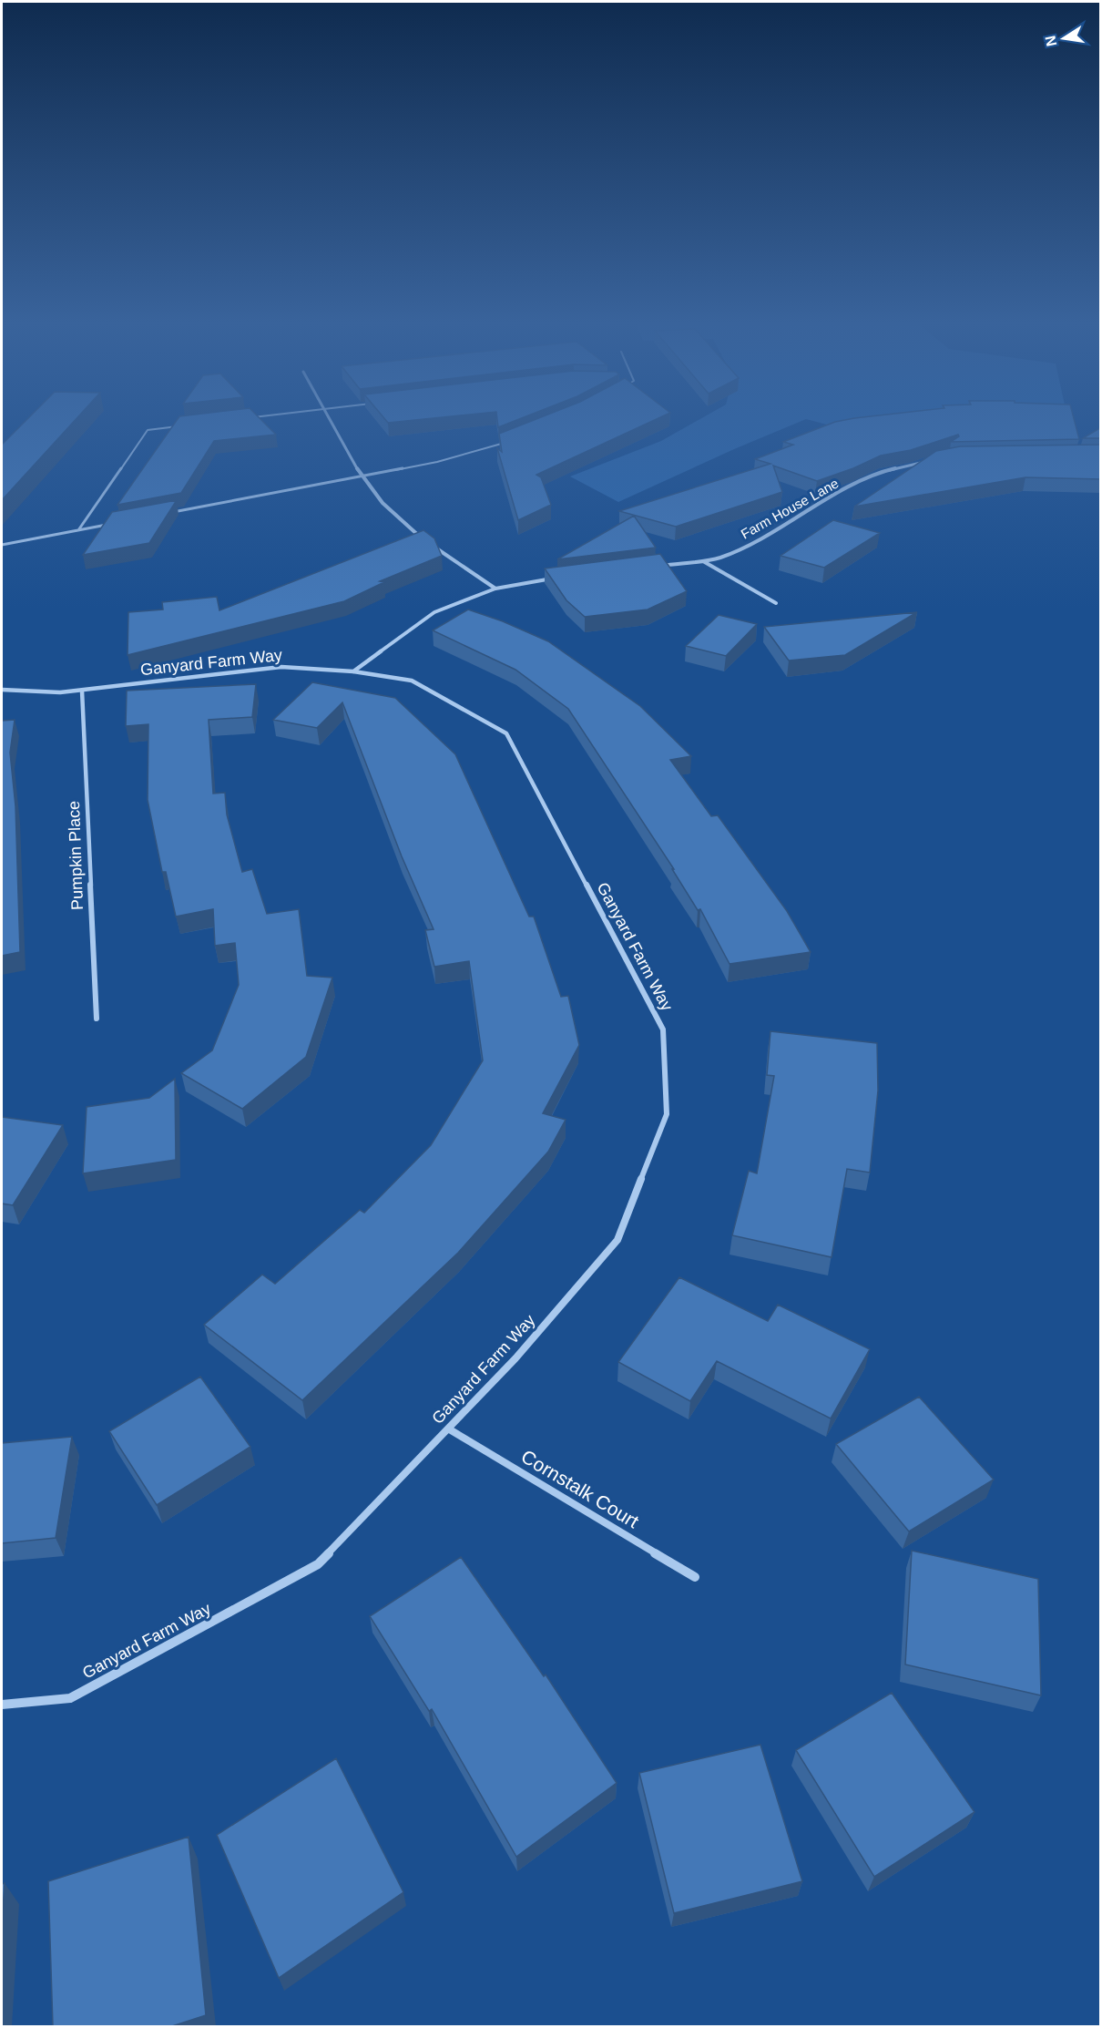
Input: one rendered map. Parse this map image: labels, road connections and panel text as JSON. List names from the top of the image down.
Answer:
{
  "streets": {
    "street": [
      "Farm House Lane",
      "Ganyard Farm Way",
      "Pumpkin Place",
      "Cornstalk Court"
    ]
  },
  "crossings": [
    ["Ganyard Farm Way", "Pumpkin Place"],
    ["Ganyard Farm Way", "Cornstalk Court"]
  ],
  "north": "left"
}
